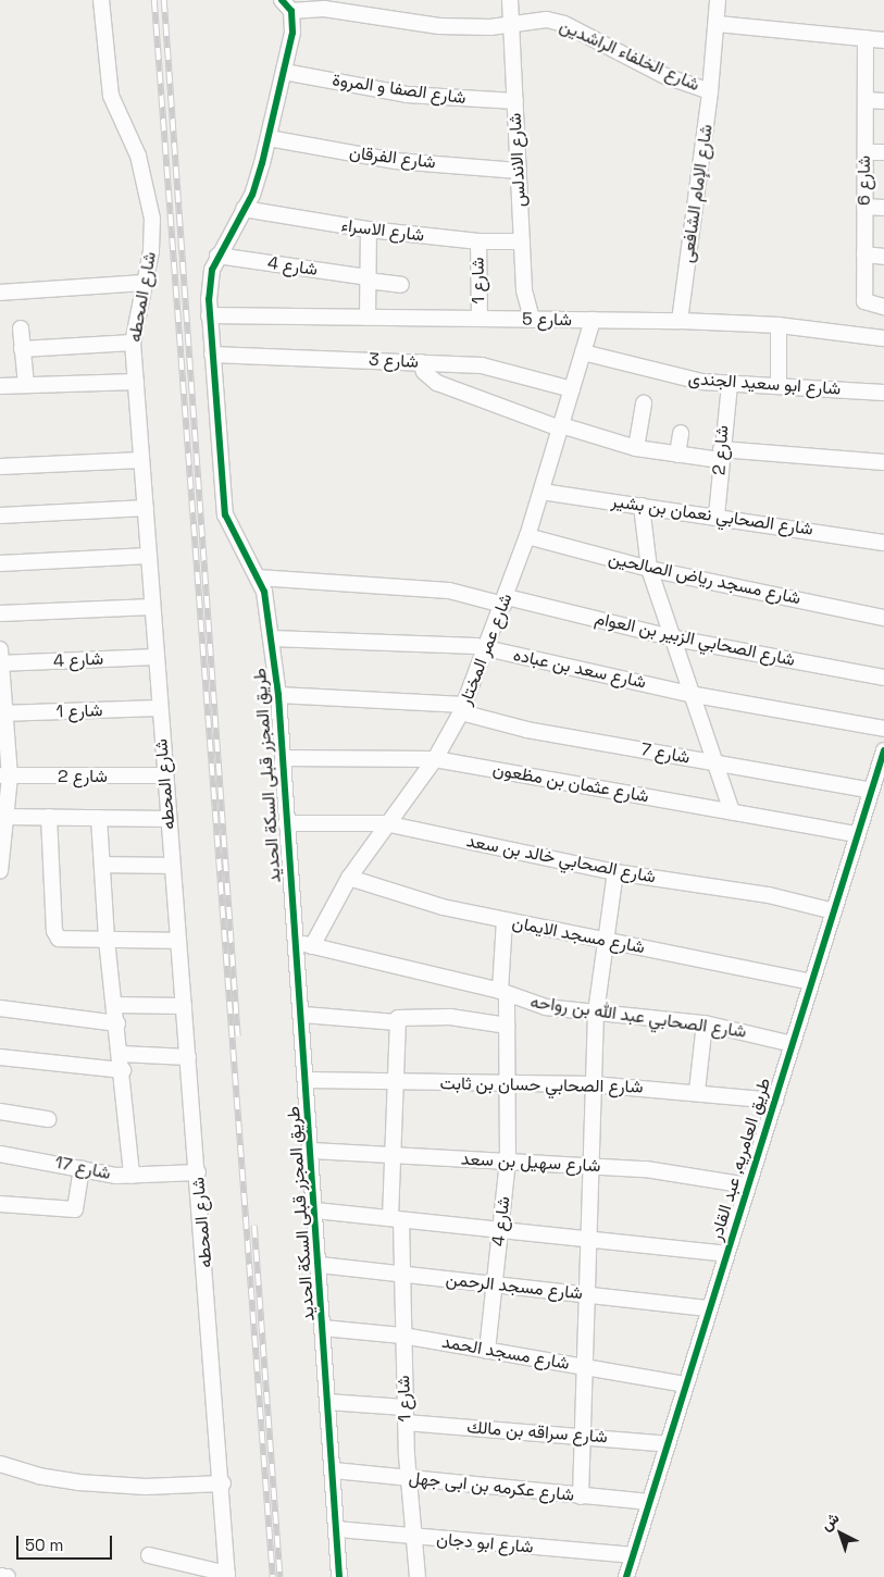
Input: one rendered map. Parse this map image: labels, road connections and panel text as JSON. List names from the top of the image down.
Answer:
{
  "streets": {
    "street": [
      "شارع الخلفاء الراشدين",
      "شارع الصفا و المروة",
      "شارع الفرقان",
      "شارع الاندلس",
      "شارع 6",
      "شارع الإمام الشافعى",
      "شارع الاسراء",
      "شارع 4",
      "شارع 1",
      "شارع المحطه",
      "شارع 5",
      "شارع 3",
      "شارع ابو سعيد الجندى",
      "شارع 2",
      "شارع الصحابي نعمان بن بشير",
      "شارع مسجد رياض الصالحين",
      "شارع الصحابي الزبير بن العوام",
      "شارع عمر المختار",
      "شارع سعد بن عباده",
      "شارع 7",
      "طريق المجزر قبلى السكة الحديد",
      "شارع عثمان بن مظعون",
      "شارع الصحابي خالد بن سعد",
      "شارع مسجد الايمان",
      "شارع الصحابي عبد الله بن رواحه",
      "شارع الصحابي حسان بن ثابت",
      "طريق العامريه, عبد القادر",
      "شارع سهيل بن سعد",
      "شارع 17",
      "شارع مسجد الرحمن",
      "شارع مسجد الحمد",
      "شارع سراقه بن مالك",
      "شارع عكرمه بن ابى جهل",
      "شارع ابو دجان"
    ]
  },
  "crossings": [
    ["شارع الخلفاء الراشدين", "شارع الاندلس"],
    ["شارع الخلفاء الراشدين", "شارع الإمام الشافعى"],
    ["شارع الخلفاء الراشدين", "طريق المجزر قبلى السكة الحديد"],
    ["شارع الصفا و المروة", "شارع الاندلس"],
    ["شارع الصفا و المروة", "طريق المجزر قبلى السكة الحديد"],
    ["شارع الفرقان", "شارع الاندلس"],
    ["شارع الفرقان", "طريق المجزر قبلى السكة الحديد"],
    ["شارع الاندلس", "شارع الاسراء"],
    ["شارع الاندلس", "شارع 5"],
    ["شارع الإمام الشافعى", "شارع 5"],
    ["شارع الاسراء", "شارع 1"],
    ["شارع الاسراء", "طريق المجزر قبلى السكة الحديد"],
    ["شارع 4", "شارع المحطه"],
    ["شارع 4", "طريق المجزر قبلى السكة الحديد"],
    ["شارع 4", "شارع مسجد الايمان"],
    ["شارع 4", "شارع الصحابي عبد الله بن رواحه"],
    ["شارع 4", "شارع الصحابي حسان بن ثابت"],
    ["شارع 4", "شارع سهيل بن سعد"],
    ["شارع 4", "شارع مسجد الرحمن"],
    ["شارع 4", "شارع مسجد الحمد"],
    ["شارع 1", "شارع المحطه"],
    ["شارع 1", "شارع 5"],
    ["شارع 1", "شارع الصحابي حسان بن ثابت"],
    ["شارع 1", "شارع سهيل بن سعد"],
    ["شارع 1", "شارع مسجد الرحمن"],
    ["شارع 1", "شارع مسجد الحمد"],
    ["شارع 1", "شارع سراقه بن مالك"],
    ["شارع 1", "شارع عكرمه بن ابى جهل"],
    ["شارع 1", "شارع ابو دجان"],
    ["شارع المحطه", "شارع 2"],
    ["شارع المحطه", "شارع 17"],
    ["شارع 5", "شارع عمر المختار"],
    ["شارع 5", "طريق المجزر قبلى السكة الحديد"],
    ["شارع 3", "شارع عمر المختار"],
    ["شارع 3", "طريق المجزر قبلى السكة الحديد"],
    ["شارع ابو سعيد الجندى", "شارع 2"],
    ["شارع ابو سعيد الجندى", "شارع عمر المختار"],
    ["شارع 2", "شارع الصحابي نعمان بن بشير"],
    ["شارع الصحابي نعمان بن بشير", "شارع عمر المختار"],
    ["شارع مسجد رياض الصالحين", "شارع عمر المختار"],
    ["شارع الصحابي الزبير بن العوام", "شارع عمر المختار"],
    ["شارع الصحابي الزبير بن العوام", "طريق المجزر قبلى السكة الحديد"],
    ["شارع عمر المختار", "شارع سعد بن عباده"],
    ["شارع عمر المختار", "شارع 7"],
    ["شارع عمر المختار", "شارع عثمان بن مظعون"],
    ["شارع عمر المختار", "شارع الصحابي خالد بن سعد"],
    ["شارع عمر المختار", "شارع مسجد الايمان"],
    ["شارع عمر المختار", "شارع الصحابي عبد الله بن رواحه"],
    ["شارع سعد بن عباده", "طريق المجزر قبلى السكة الحديد"],
    ["شارع 7", "طريق المجزر قبلى السكة الحديد"],
    ["شارع 7", "طريق العامريه, عبد القادر"],
    ["طريق المجزر قبلى السكة الحديد", "شارع عثمان بن مظعون"],
    ["طريق المجزر قبلى السكة الحديد", "شارع الصحابي خالد بن سعد"],
    ["طريق المجزر قبلى السكة الحديد", "شارع الصحابي عبد الله بن رواحه"],
    ["طريق المجزر قبلى السكة الحديد", "شارع الصحابي حسان بن ثابت"],
    ["طريق المجزر قبلى السكة الحديد", "شارع سهيل بن سعد"],
    ["طريق المجزر قبلى السكة الحديد", "شارع مسجد الرحمن"],
    ["طريق المجزر قبلى السكة الحديد", "شارع مسجد الحمد"],
    ["طريق المجزر قبلى السكة الحديد", "شارع سراقه بن مالك"],
    ["طريق المجزر قبلى السكة الحديد", "شارع عكرمه بن ابى جهل"],
    ["طريق المجزر قبلى السكة الحديد", "شارع ابو دجان"],
    ["شارع عثمان بن مظعون", "طريق العامريه, عبد القادر"],
    ["شارع الصحابي خالد بن سعد", "طريق العامريه, عبد القادر"],
    ["شارع مسجد الايمان", "طريق العامريه, عبد القادر"],
    ["شارع الصحابي عبد الله بن رواحه", "طريق العامريه, عبد القادر"],
    ["شارع الصحابي حسان بن ثابت", "طريق العامريه, عبد القادر"],
    ["طريق العامريه, عبد القادر", "شارع سهيل بن سعد"],
    ["طريق العامريه, عبد القادر", "شارع مسجد الرحمن"],
    ["طريق العامريه, عبد القادر", "شارع مسجد الحمد"],
    ["طريق العامريه, عبد القادر", "شارع سراقه بن مالك"],
    ["طريق العامريه, عبد القادر", "شارع عكرمه بن ابى جهل"],
    ["طريق العامريه, عبد القادر", "شارع ابو دجان"]
  ],
  "scale_bar": "50 m",
  "north": "top left"
}
